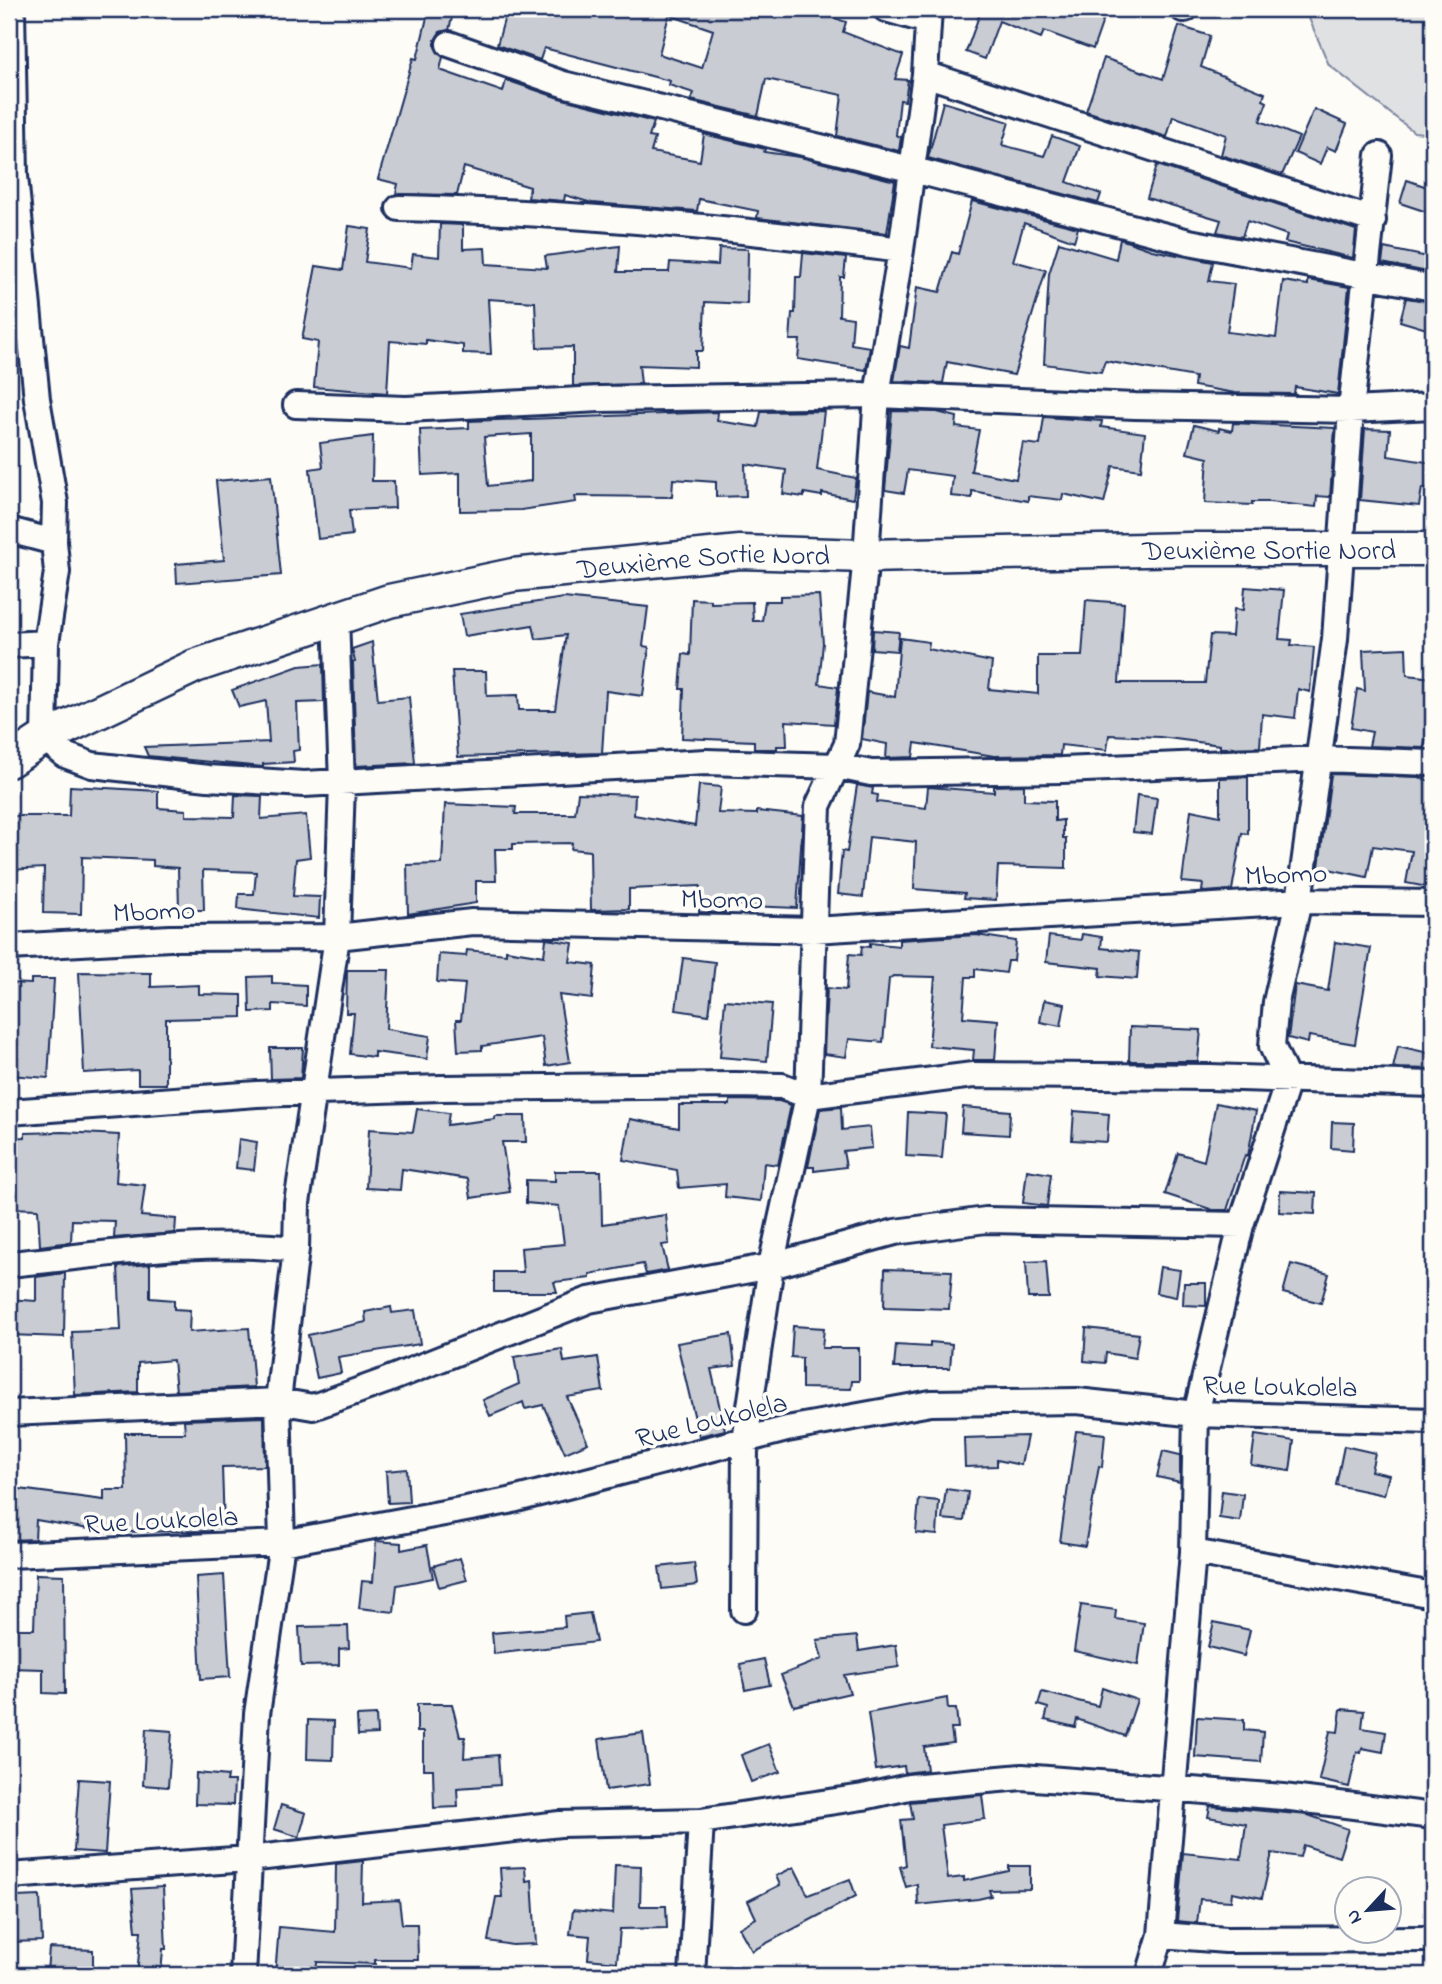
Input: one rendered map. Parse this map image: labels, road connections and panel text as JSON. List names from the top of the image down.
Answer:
{
  "streets": {
    "main road": ["Deuxième Sortie Nord"],
    "street": ["Mbomo", "Rue Loukolela"]
  },
  "north": "bottom left"
}
